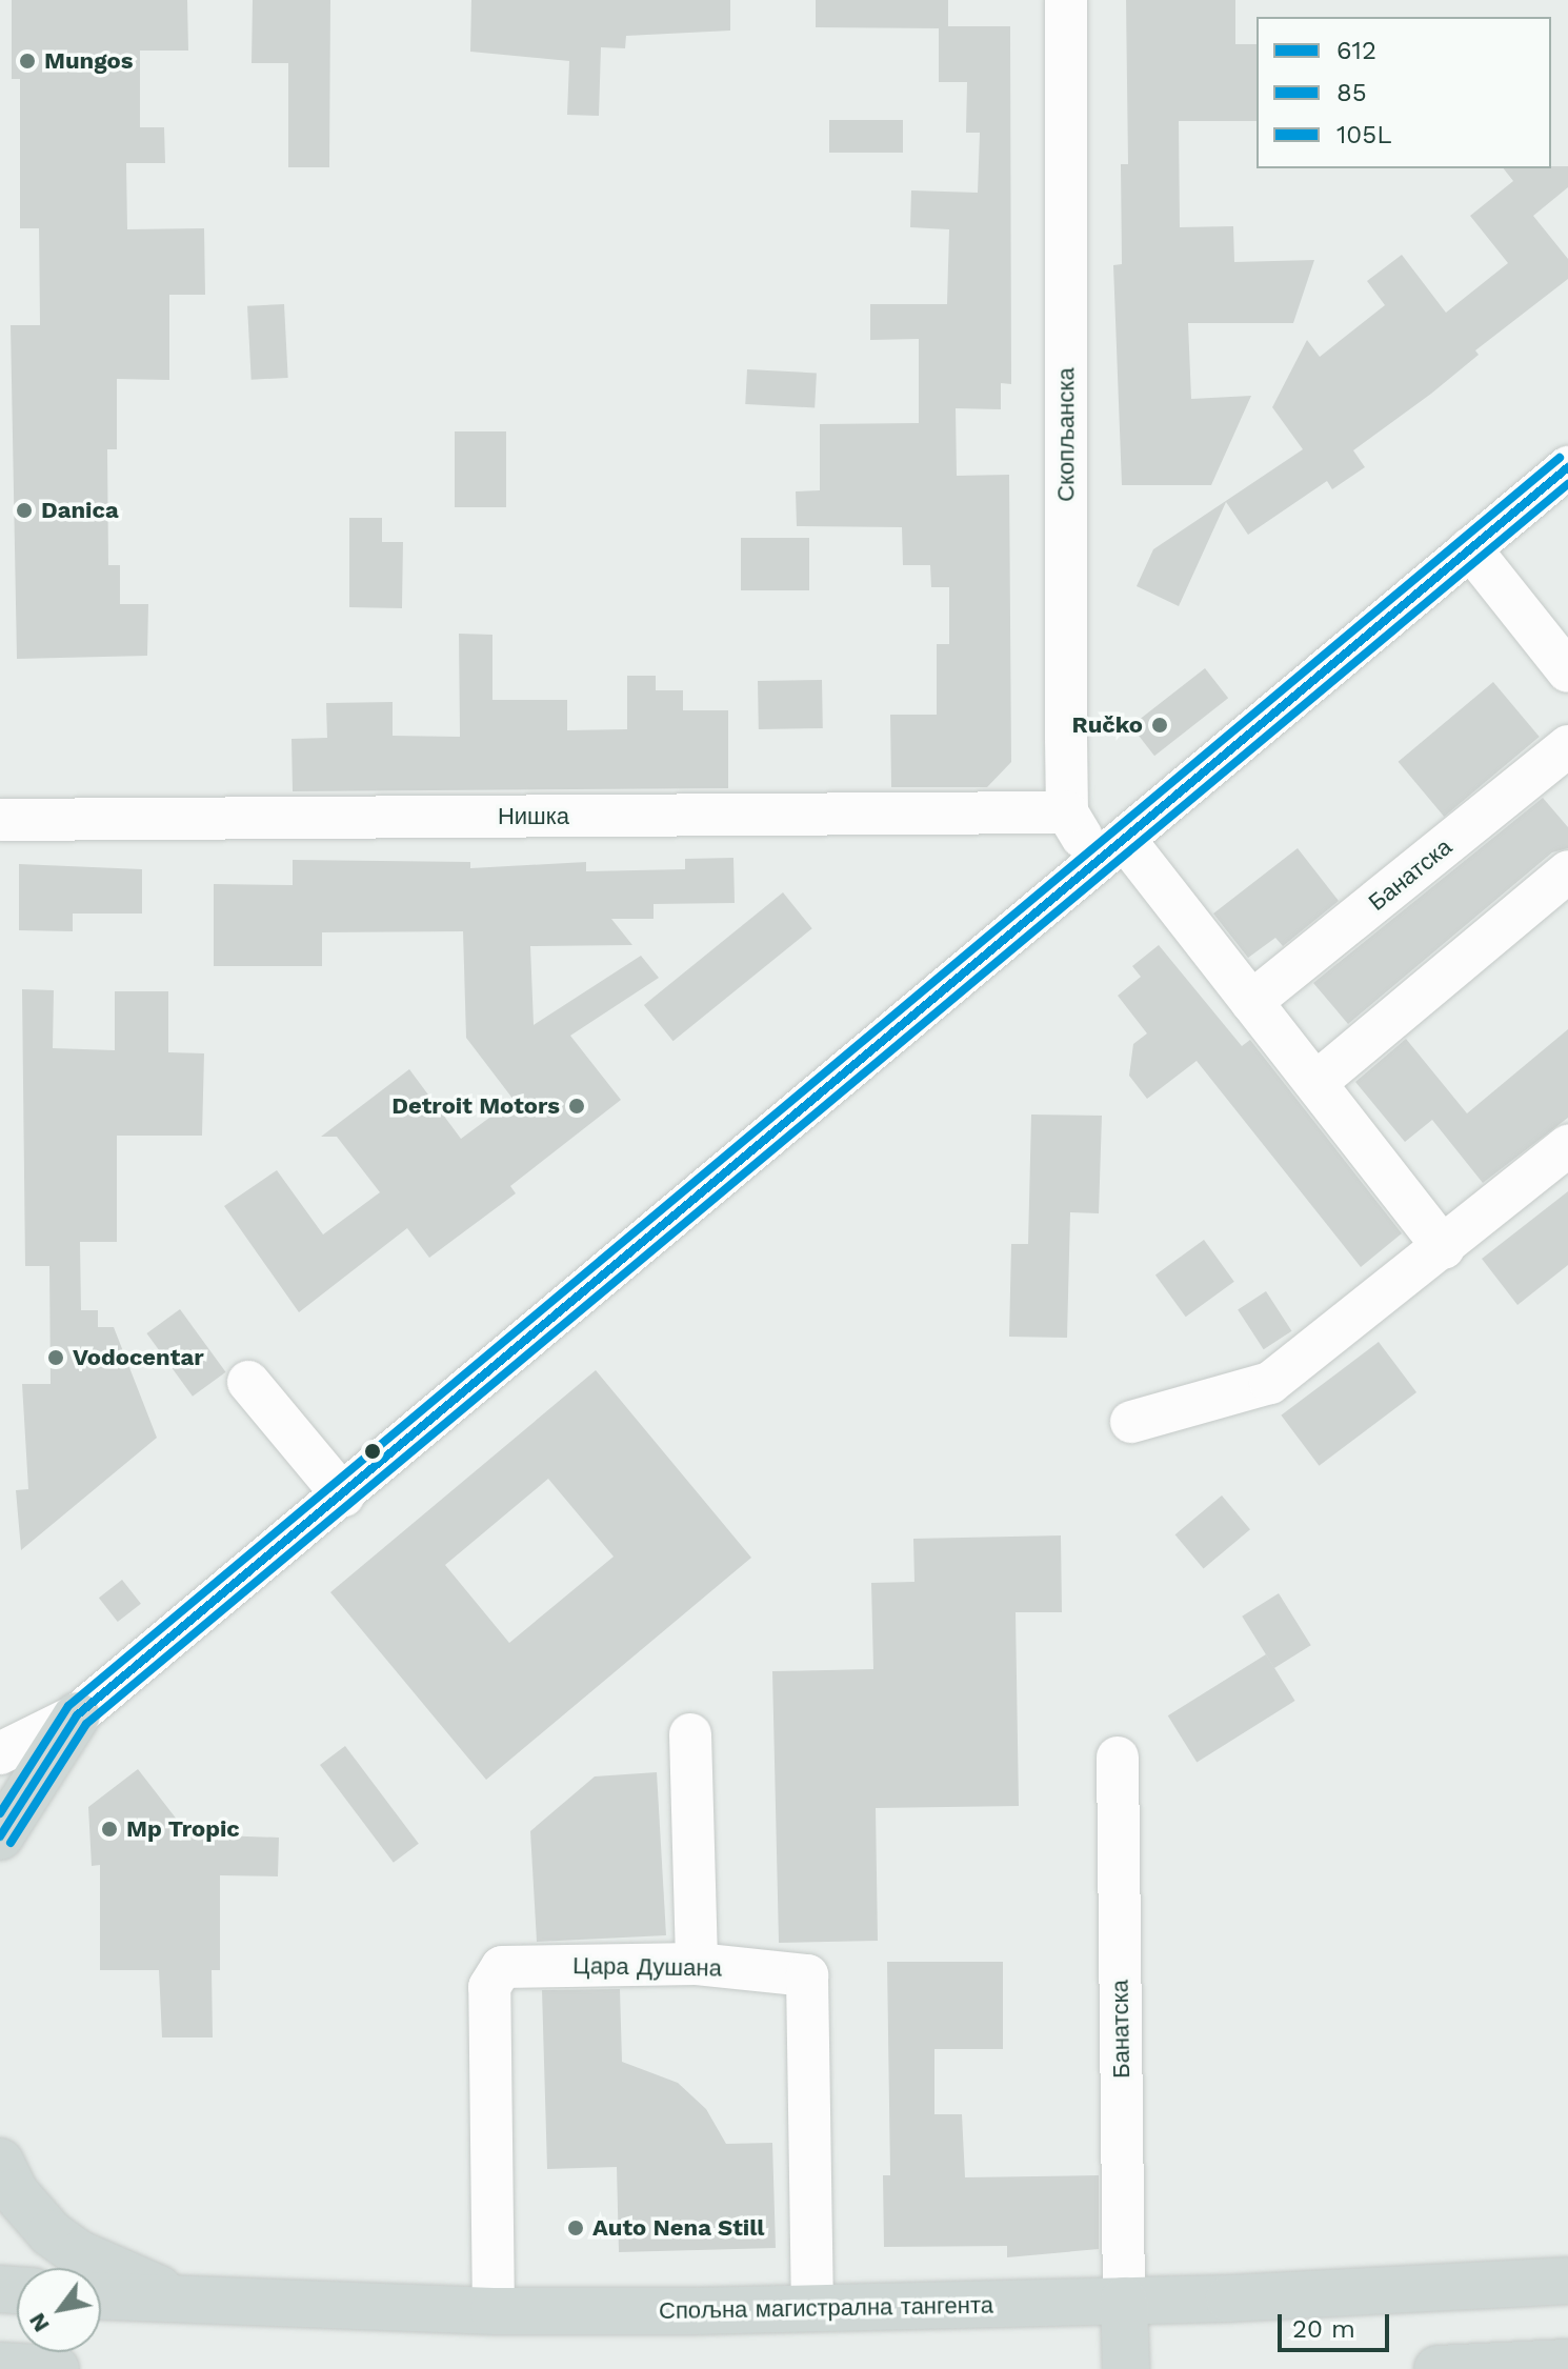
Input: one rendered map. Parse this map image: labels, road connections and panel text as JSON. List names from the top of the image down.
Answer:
{
  "streets": {
    "main road": ["Спољна магистрална тангента"],
    "street": [
      "Скопљанска",
      "Нишка",
      "Банатска",
      "Цара Душана"
    ]
  },
  "crossings": [
    ["Скопљанска", "Нишка"],
    ["Банатска", "Спољна магистрална тангента"],
    ["Цара Душана", "Спољна магистрална тангента"]
  ],
  "places": [
    "Mungos",
    "Danica",
    "Ručko",
    "Detroit Motors",
    "Vodocentar",
    "Mp Tropic",
    "Auto Nena Still"
  ],
  "lines": ["transit line 105L", "transit line 612", "transit line 85"],
  "legend": ["612", "85", "105L"],
  "scale_bar": "20 m",
  "north": "bottom left"
}
